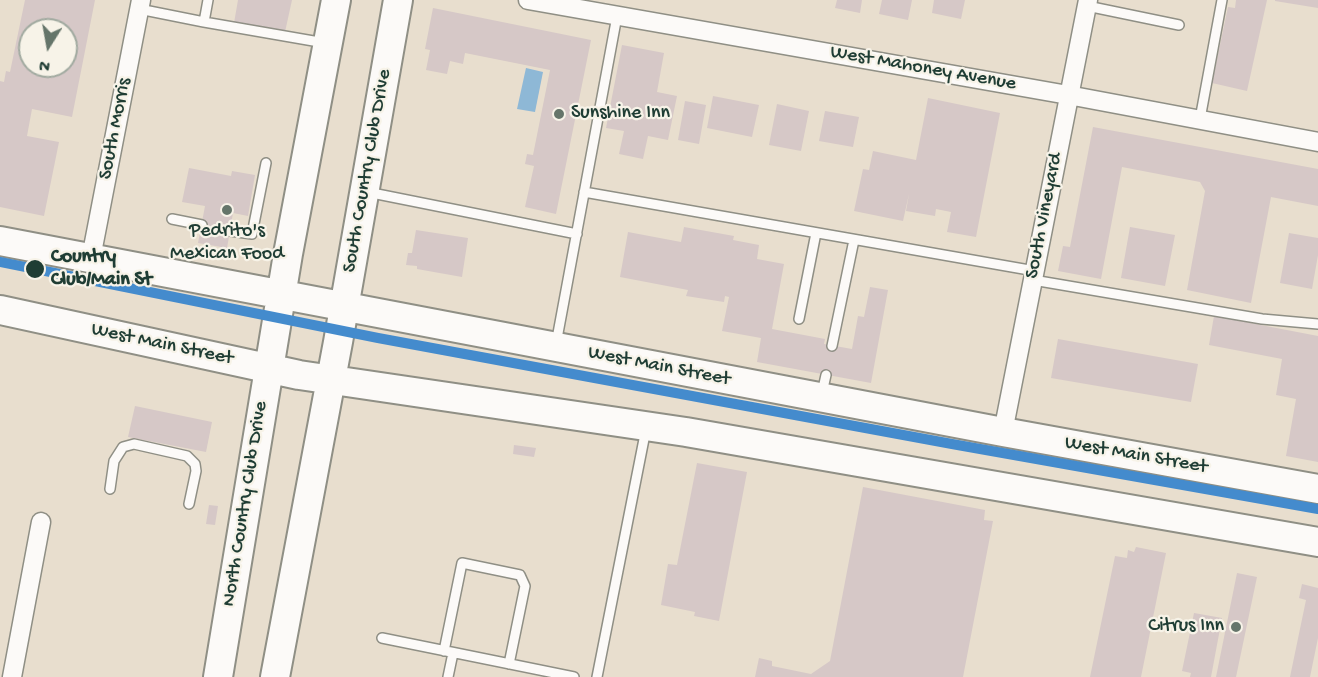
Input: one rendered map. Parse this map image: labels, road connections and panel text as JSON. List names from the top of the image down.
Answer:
{
  "streets": {
    "main road": ["South Country Club Drive", "West Main Street", "North Country Club Drive"],
    "street": ["West Mahoney Avenue", "South Morris", "South Vineyard"]
  },
  "crossings": [
    ["West Mahoney Avenue", "South Vineyard"],
    ["South Morris", "West Main Street"],
    ["South Country Club Drive", "West Main Street"],
    ["South Vineyard", "West Main Street"],
    ["West Main Street", "North Country Club Drive"]
  ],
  "places": [
    "Sunshine Inn",
    "Pedrito's Mexican Food",
    "Country Club/Main St",
    "Citrus Inn"
  ],
  "north": "bottom"
}
